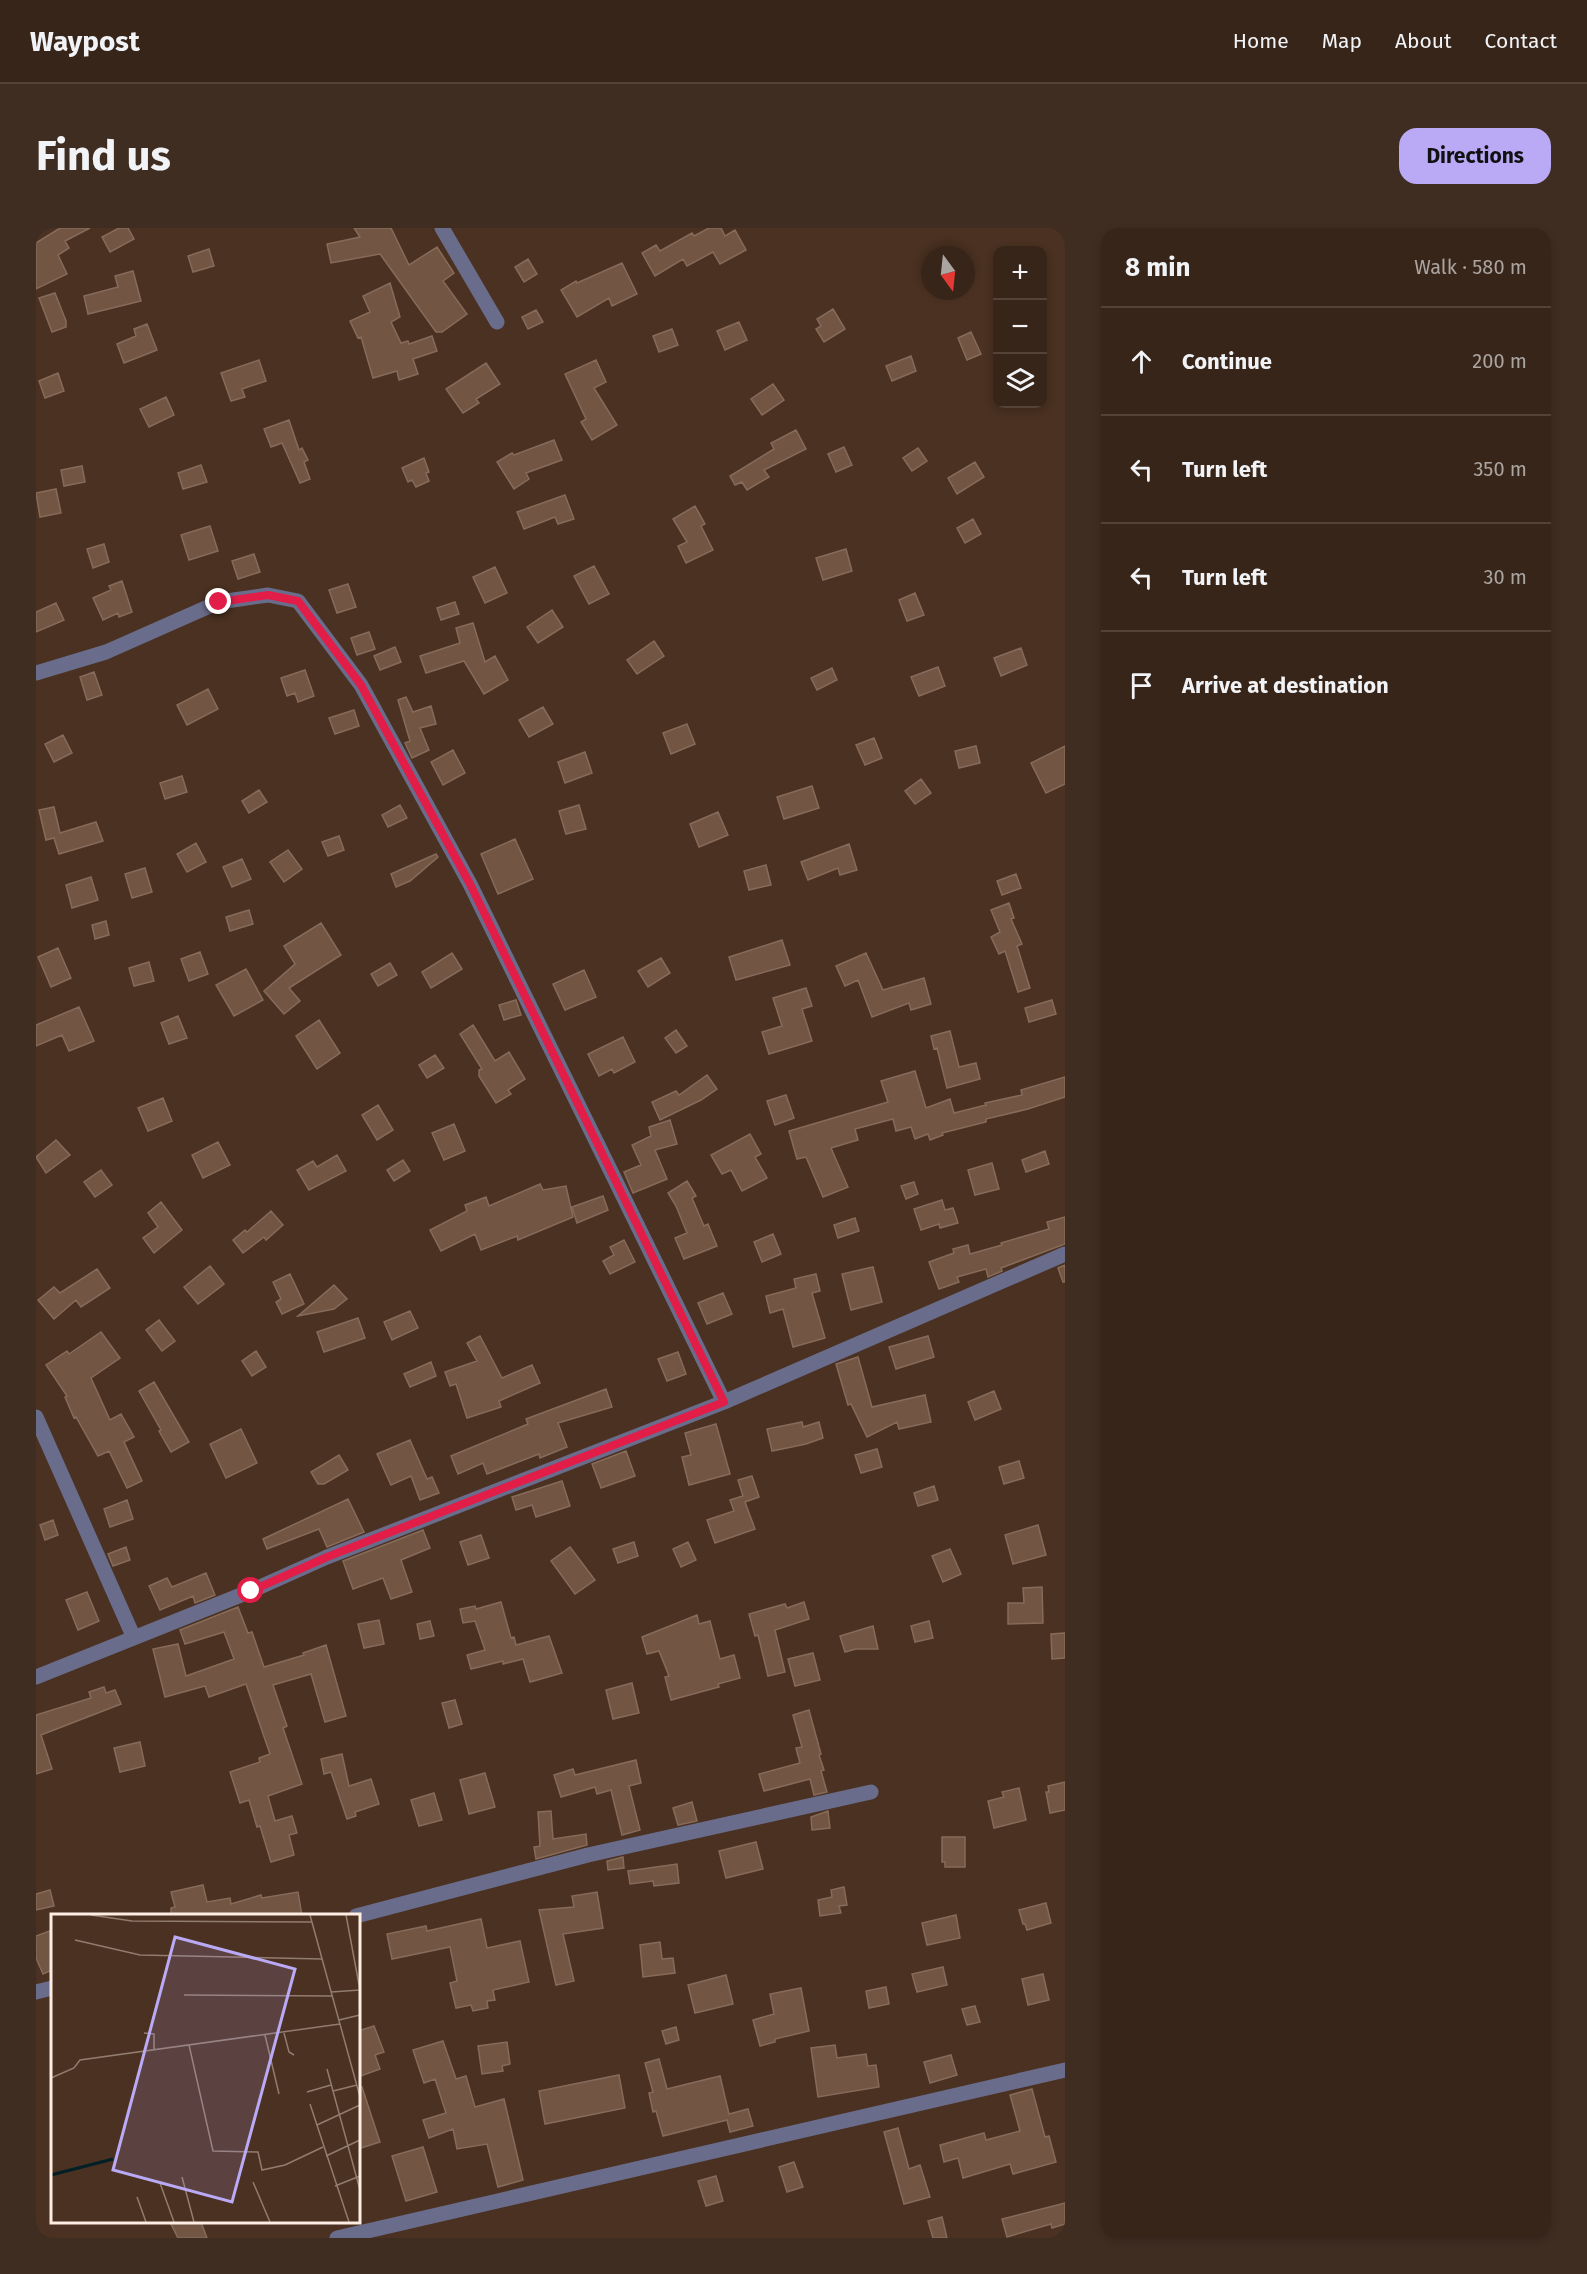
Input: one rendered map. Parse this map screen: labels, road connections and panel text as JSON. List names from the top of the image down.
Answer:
{
  "north": "bottom",
  "page": {
    "header": "Waypost",
    "nav": [
      "Home",
      "Map",
      "About",
      "Contact"
    ],
    "buttons": "Directions",
    "title": "Find us",
    "heading": ["8 min", "Walk · 580 m"],
    "map_buttons": ["+", "−"],
    "list": [
      ["Continue", "200 m"],
      ["Turn left", "350 m"],
      ["Turn left", "30 m"],
      "Arrive at destination"
    ]
  }
}
